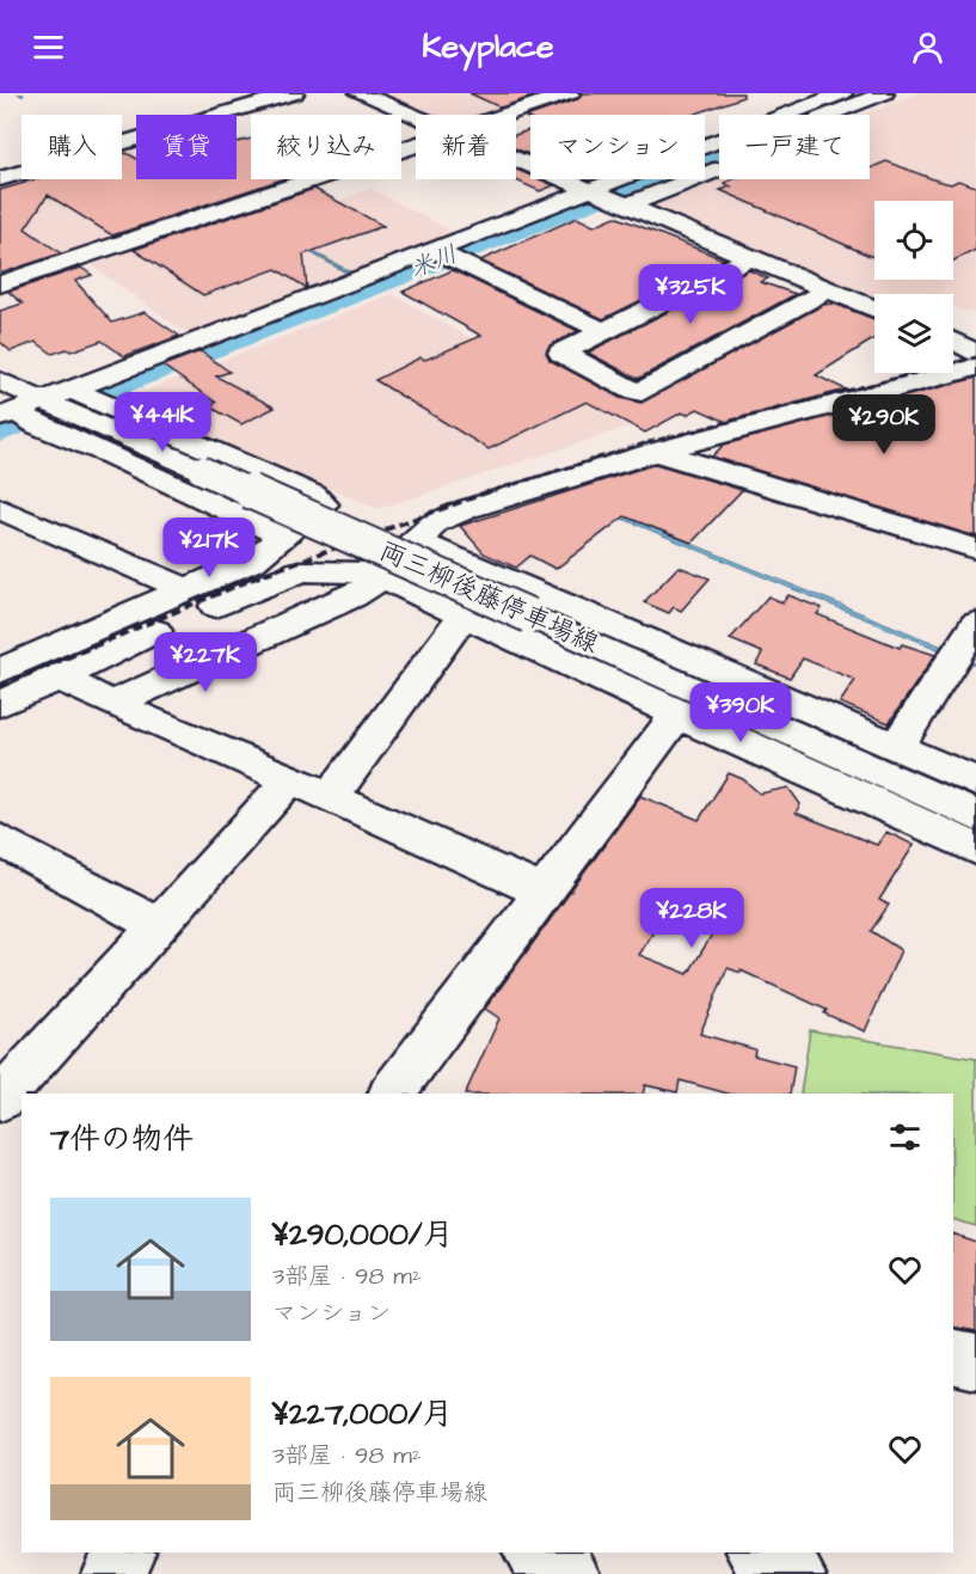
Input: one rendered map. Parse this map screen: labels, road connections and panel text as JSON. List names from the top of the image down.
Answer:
{
  "streets": {
    "street": ["両三柳後藤停車場線"]
  },
  "water": ["米川"],
  "page": {
    "header": "Keyplace",
    "chip": [
      "購入",
      "賃貸",
      "絞り込み",
      "新着",
      "マンション",
      "一戸建て"
    ],
    "price": [
      "¥325K",
      "¥441K",
      "¥290K",
      "¥217K",
      "¥227K",
      "¥390K",
      "¥228K"
    ],
    "heading": "7件の物件",
    "list": [
      {
        "name": "¥290,000/月",
        "note": "3部屋 · 98 m² · マンション"
      },
      {
        "name": "¥227,000/月",
        "note": "3部屋 · 98 m² · 両三柳後藤停車場線"
      }
    ]
  }
}
